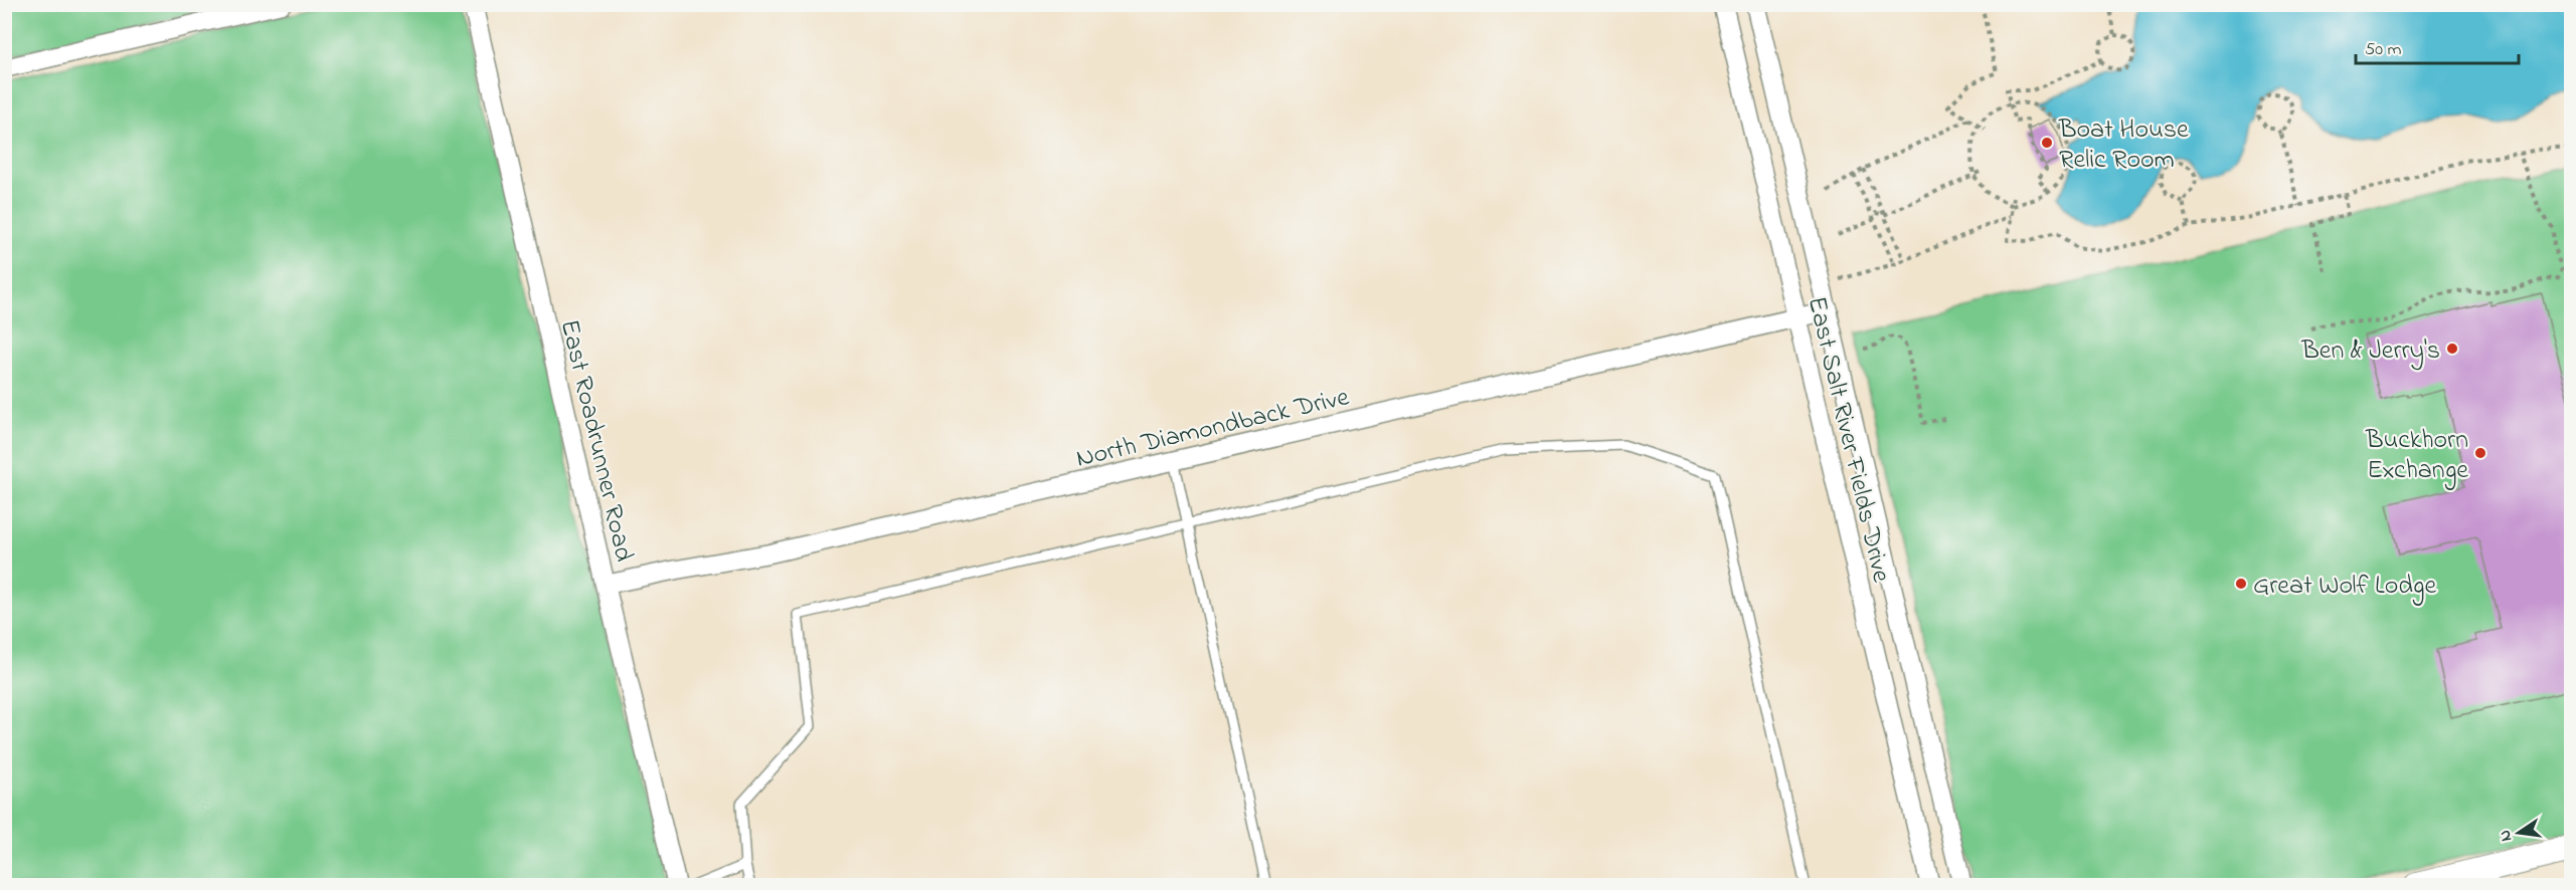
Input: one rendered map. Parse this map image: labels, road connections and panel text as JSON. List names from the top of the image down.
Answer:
{
  "streets": {
    "street": ["North Diamondback Drive", "East Salt River Fields Drive", "East Roadrunner Road"]
  },
  "crossings": [
    ["North Diamondback Drive", "East Salt River Fields Drive"],
    ["North Diamondback Drive", "East Roadrunner Road"]
  ],
  "places": [
    "Boat House Relic Room",
    "Ben & Jerry's",
    "Buckhorn Exchange",
    "Great Wolf Lodge"
  ],
  "scale_bar": "50 m",
  "north": "left"
}
